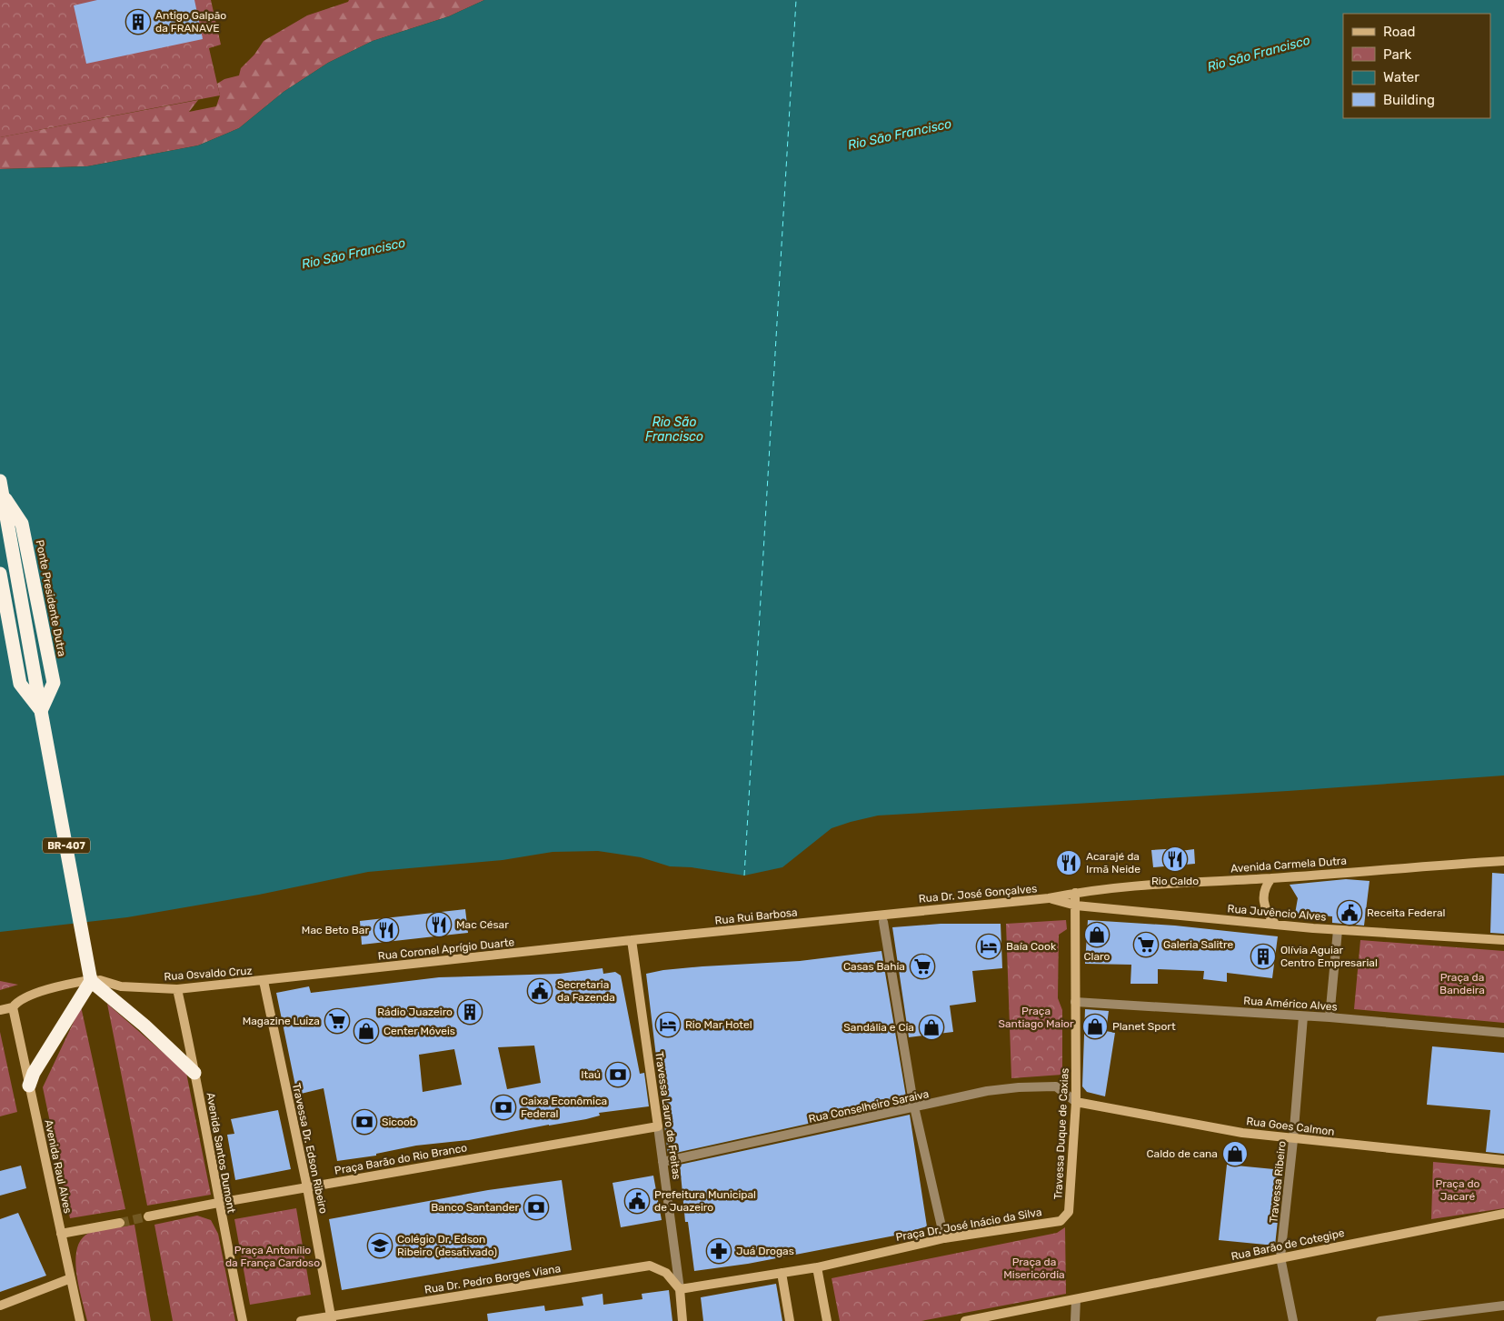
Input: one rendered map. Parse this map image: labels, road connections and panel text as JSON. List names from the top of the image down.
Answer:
{
  "streets": {
    "highway": ["Ponte Presidente Dutra", "BR-407"],
    "street": [
      "Avenida Carmela Dutra",
      "Rua Dr. José Gonçalves",
      "Rua Juvêncio Alves",
      "Rua Rui Barbosa",
      "Rua Coronel Aprígio Duarte",
      "Rua Osvaldo Cruz",
      "Rua Américo Alves",
      "Rua Conselheiro Saraiva",
      "Travessa Lauro de Freitas",
      "Rua Goes Calmon",
      "Travessa Duque de Caxias",
      "Travessa Dr. Edson Ribeiro",
      "Avenida Santos Dumont",
      "Praça Barão do Rio Branco",
      "Avenida Raul Alves",
      "Travessa Ribeiro",
      "Praça Dr. José Inácio da Silva",
      "Rua Barão de Cotegipe",
      "Rua Dr. Pedro Borges Viana"
    ]
  },
  "crossings": [
    ["Ponte Presidente Dutra", "BR-407"],
    ["BR-407", "Rua Osvaldo Cruz"],
    ["Avenida Carmela Dutra", "Rua Dr. José Gonçalves"],
    ["Avenida Carmela Dutra", "Travessa Duque de Caxias"],
    ["Rua Dr. José Gonçalves", "Rua Juvêncio Alves"],
    ["Rua Dr. José Gonçalves", "Rua Rui Barbosa"],
    ["Rua Dr. José Gonçalves", "Travessa Duque de Caxias"],
    ["Rua Juvêncio Alves", "Travessa Duque de Caxias"],
    ["Rua Rui Barbosa", "Rua Coronel Aprígio Duarte"],
    ["Rua Rui Barbosa", "Travessa Lauro de Freitas"],
    ["Rua Coronel Aprígio Duarte", "Rua Osvaldo Cruz"],
    ["Rua Coronel Aprígio Duarte", "Travessa Lauro de Freitas"],
    ["Rua Coronel Aprígio Duarte", "Travessa Dr. Edson Ribeiro"],
    ["Rua Osvaldo Cruz", "Travessa Dr. Edson Ribeiro"],
    ["Rua Osvaldo Cruz", "Avenida Santos Dumont"],
    ["Rua Osvaldo Cruz", "Avenida Raul Alves"],
    ["Rua Américo Alves", "Travessa Duque de Caxias"],
    ["Rua Américo Alves", "Travessa Ribeiro"],
    ["Rua Conselheiro Saraiva", "Travessa Lauro de Freitas"],
    ["Rua Conselheiro Saraiva", "Rua Goes Calmon"],
    ["Rua Conselheiro Saraiva", "Travessa Duque de Caxias"],
    ["Travessa Lauro de Freitas", "Praça Barão do Rio Branco"],
    ["Travessa Lauro de Freitas", "Praça Dr. José Inácio da Silva"],
    ["Travessa Lauro de Freitas", "Rua Dr. Pedro Borges Viana"],
    ["Rua Goes Calmon", "Travessa Duque de Caxias"],
    ["Rua Goes Calmon", "Travessa Ribeiro"],
    ["Travessa Duque de Caxias", "Praça Dr. José Inácio da Silva"],
    ["Travessa Dr. Edson Ribeiro", "Praça Barão do Rio Branco"],
    ["Travessa Dr. Edson Ribeiro", "Rua Dr. Pedro Borges Viana"],
    ["Avenida Santos Dumont", "Praça Barão do Rio Branco"],
    ["Travessa Ribeiro", "Rua Barão de Cotegipe"],
    ["Praça Dr. José Inácio da Silva", "Rua Dr. Pedro Borges Viana"]
  ],
  "water": ["Rio São Francisco"],
  "parks": [
    "Praça da Bandeira",
    "Praça Santiago Maior",
    "Praça do Jacaré",
    "Praça Antonílio da França Cardoso",
    "Praça da Misericórdia"
  ],
  "places": {
    "building": ["Antigo Galpão da FRANAVE", "Olívia Aguiar Centro Empresarial", "Rádio Juazeiro"],
    "restaurant": [
      "Rio Caldo",
      "Acarajé da Irmã Neide",
      "Mac César",
      "Mac Beto Bar"
    ],
    "public building": ["Receita Federal", "Secretaria da Fazenda", "Prefeitura Municipal de Juazeiro"],
    "shop": [
      "Claro",
      "Planet Sport",
      "Sandália e Cia",
      "Center Móveis",
      "Caldo de cana"
    ],
    "supermarket": ["Galeria Salitre", "Casas Bahia", "Magazine Luiza"],
    "hotel": ["Baía Cook", "Rio Mar Hotel"],
    "bank": [
      "Itaú",
      "Caixa Econômica Federal",
      "Sicoob",
      "Banco Santander"
    ],
    "school or university": ["Colégio Dr. Edson Ribeiro (desativado)"],
    "pharmacy": ["Juá Drogas"]
  },
  "legend": [
    "Road",
    "Park",
    "Water",
    "Building"
  ]
}
